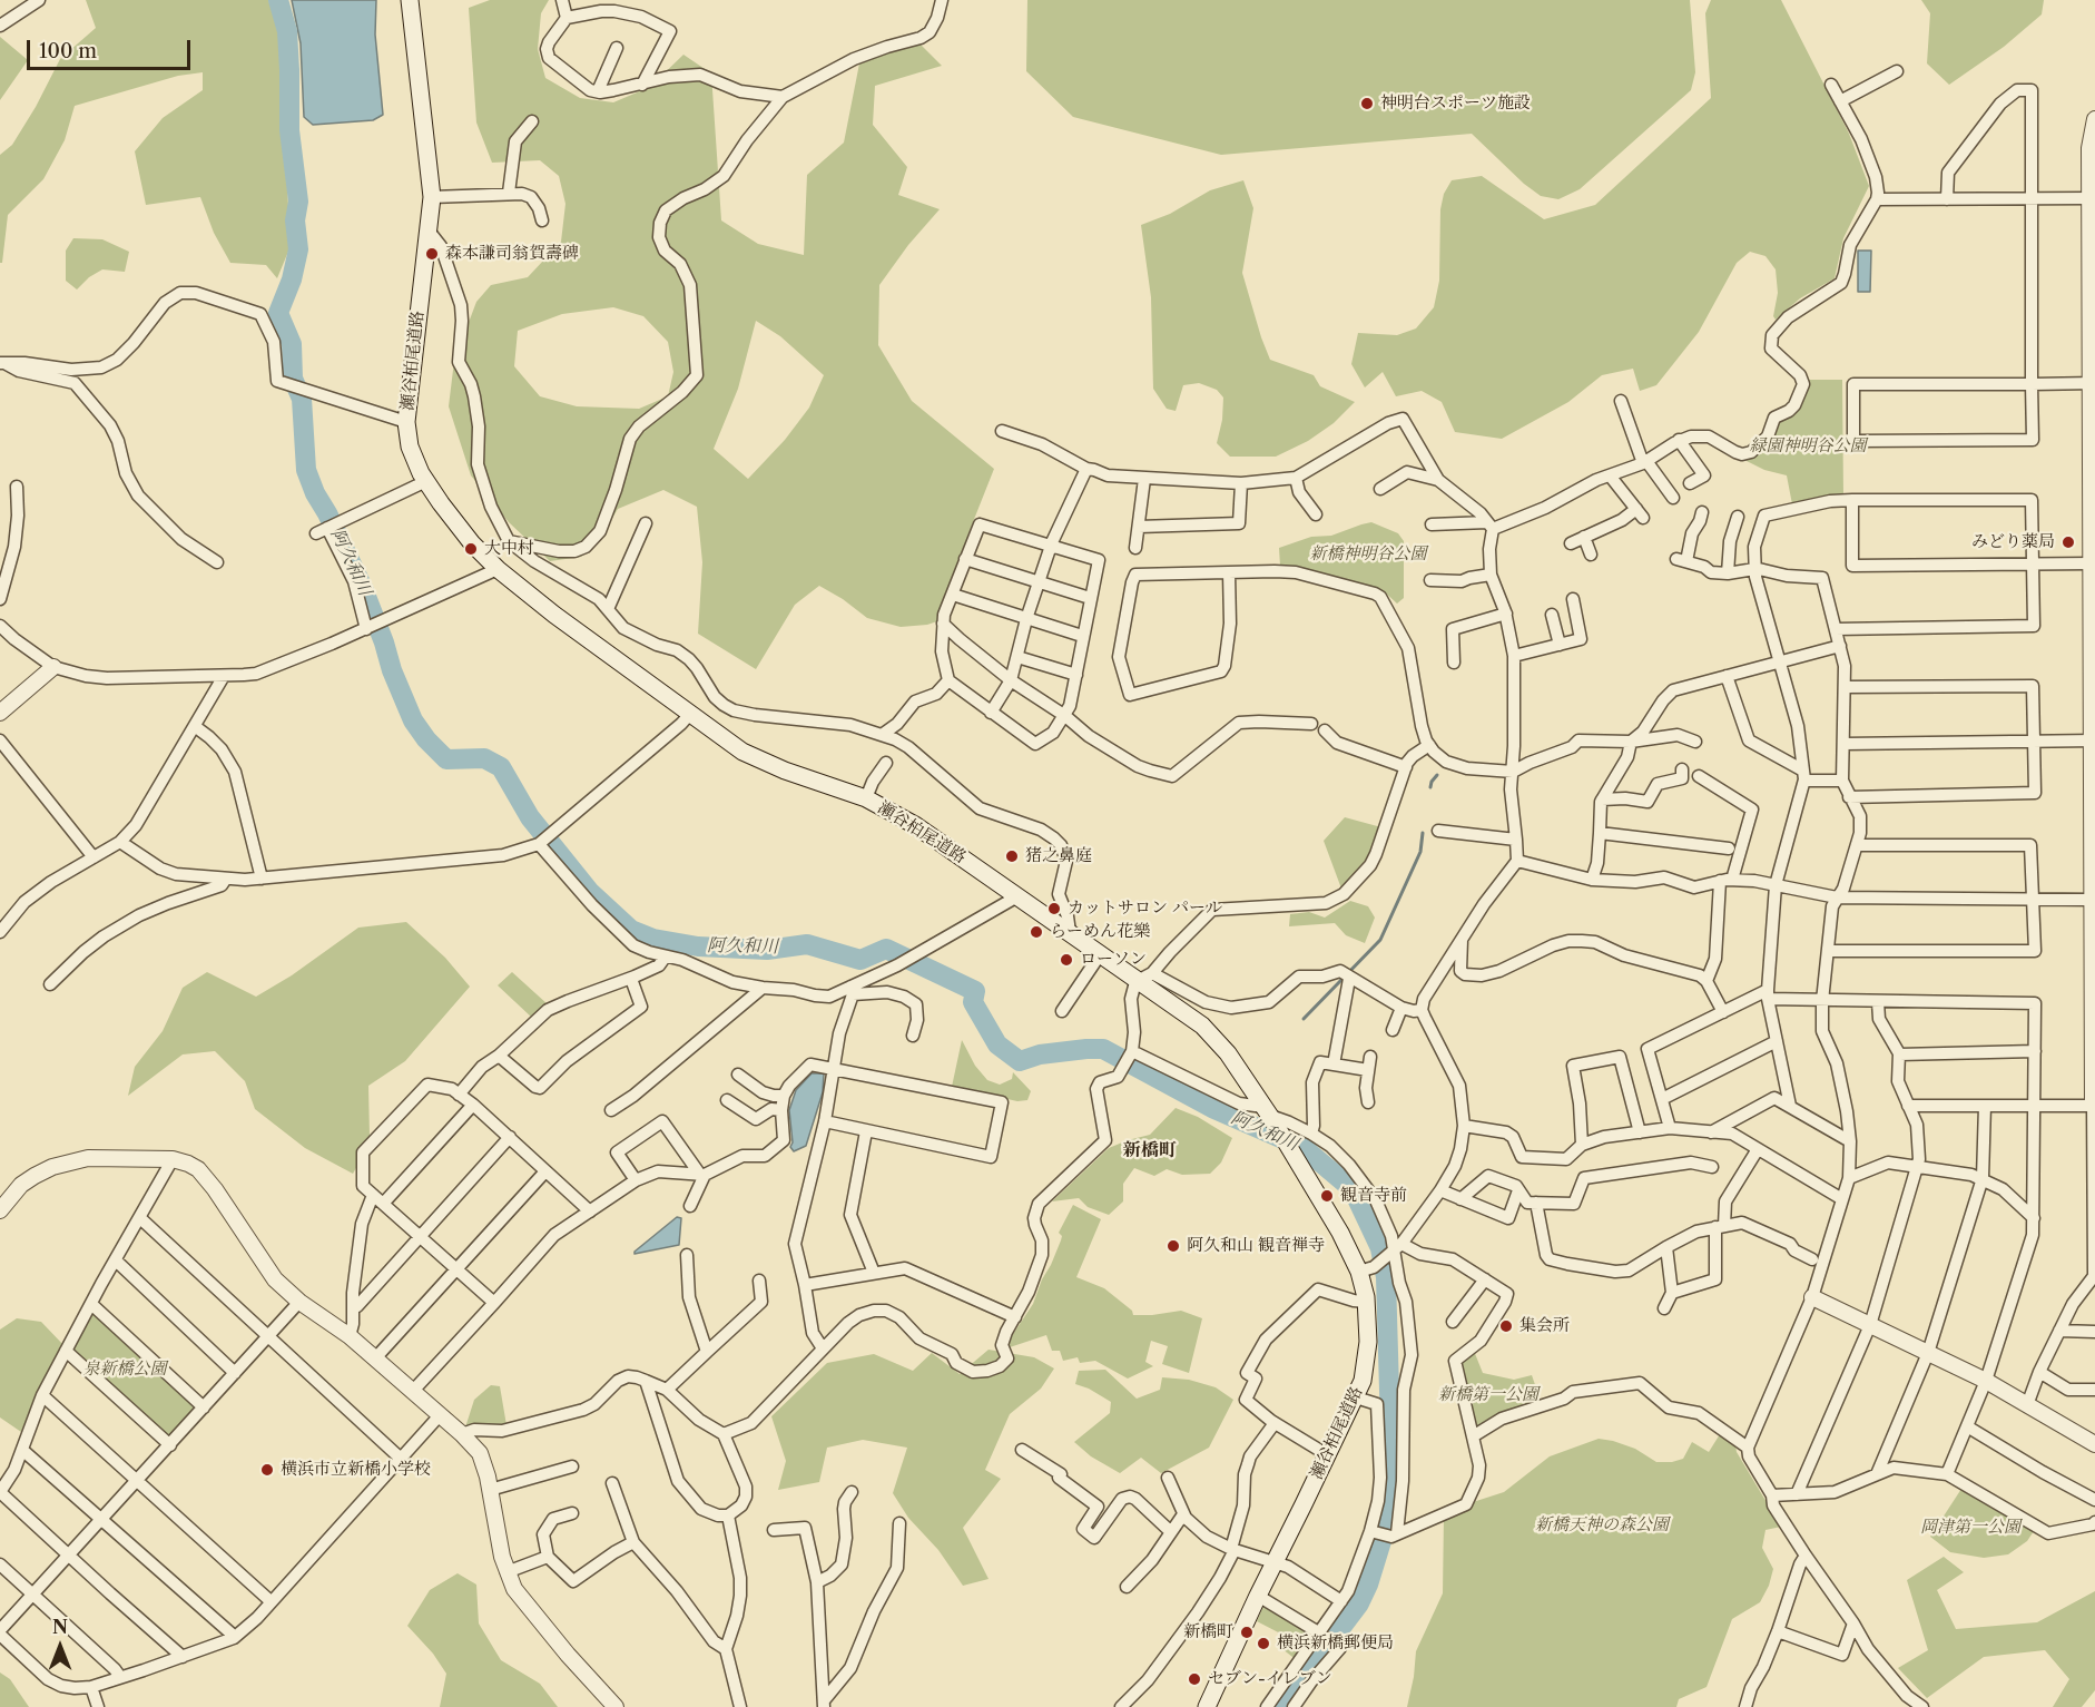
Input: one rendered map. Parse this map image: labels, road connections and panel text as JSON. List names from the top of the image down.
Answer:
{
  "streets": {
    "main road": ["瀬谷柏尾道路"]
  },
  "districts": ["新橋町"],
  "water": ["阿久和川"],
  "parks": [
    "緑園神明谷公園",
    "新橋神明谷公園",
    "泉新橋公園",
    "新橋第一公園",
    "新橋天神の森公園",
    "岡津第一公園"
  ],
  "places": [
    "神明台スポーツ施設",
    "森本謙司翁賀壽碑",
    "みどり薬局",
    "大中村",
    "猪之鼻庭",
    "カットサロン パール",
    "らーめん花樂",
    "ローソン",
    "観音寺前",
    "阿久和山 観音禅寺",
    "集会所",
    "横浜市立新橋小学校",
    "新橋町",
    "横浜新橋郵便局",
    "セブン-イレブン"
  ],
  "scale_bar": "100 m",
  "north": "top"
}
